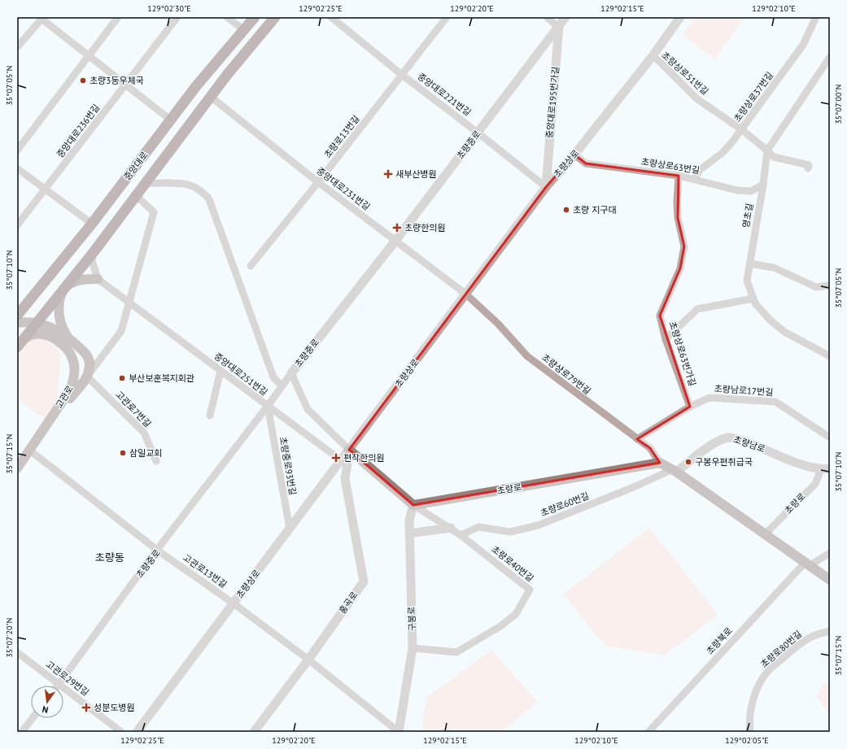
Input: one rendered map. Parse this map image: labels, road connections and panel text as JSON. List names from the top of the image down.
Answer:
{
  "streets": {
    "main road": ["중앙대로", "고관로", "초량로"],
    "street": [
      "초량상로51번길",
      "중앙대로221번길",
      "초량상로37번길",
      "중앙대로195번가길",
      "중앙대로236번길",
      "초량로13번길",
      "초량중로",
      "초량상로",
      "초량상로63번길",
      "중앙대로231번길",
      "영초길",
      "초량상로63번가길",
      "중앙대로251번길",
      "초량상로79번길",
      "초량남로17번길",
      "고관로7번길",
      "초량남로",
      "초량중로93번길",
      "초량로60번길",
      "초량로40번길",
      "고관로13번길",
      "홍곡로",
      "구봉로",
      "초량북로",
      "초량로80번길",
      "고관로29번길"
    ]
  },
  "crossings": [
    ["초량상로51번길", "초량상로37번길"],
    ["초량상로51번길", "초량상로"],
    ["초량상로51번길", "영초길"],
    ["중앙대로221번길", "중앙대로195번가길"],
    ["중앙대로221번길", "초량로13번길"],
    ["중앙대로221번길", "초량중로"],
    ["중앙대로221번길", "초량상로"],
    ["초량상로37번길", "초량상로63번길"],
    ["중앙대로195번가길", "초량중로"],
    ["중앙대로195번가길", "초량상로"],
    ["초량로13번길", "중앙대로231번길"],
    ["초량중로", "중앙대로231번길"],
    ["초량중로", "중앙대로251번길"],
    ["초량중로", "초량중로93번길"],
    ["초량중로", "고관로13번길"],
    ["초량중로", "고관로29번길"],
    ["초량상로", "초량상로63번길"],
    ["초량상로", "중앙대로231번길"],
    ["초량상로", "중앙대로251번길"],
    ["초량상로", "초량상로79번길"],
    ["초량상로", "초량중로93번길"],
    ["초량상로", "고관로13번길"],
    ["초량상로", "홍곡로"],
    ["중앙대로", "중앙대로231번길"],
    ["중앙대로", "고관로"],
    ["초량상로63번길", "영초길"],
    ["초량상로63번길", "초량상로63번가길"],
    ["중앙대로231번길", "초량상로79번길"],
    ["초량상로63번가길", "초량남로17번길"],
    ["중앙대로251번길", "초량중로93번길"],
    ["초량상로79번길", "초량남로17번길"],
    ["초량상로79번길", "초량로"],
    ["고관로", "고관로7번길"],
    ["고관로", "고관로13번길"],
    ["초량남로", "초량로"],
    ["초량남로", "초량로60번길"],
    ["초량로", "초량로40번길"],
    ["초량로", "구봉로"],
    ["초량로60번길", "초량로40번길"],
    ["초량로40번길", "구봉로"],
    ["고관로13번길", "홍곡로"],
    ["고관로13번길", "구봉로"]
  ],
  "districts": ["초량동"],
  "places": {
    "other": [
      "초량3동우체국",
      "초량 지구대",
      "부산보훈복지회관",
      "삼일교회",
      "구봉우편취급국"
    ],
    "health": [
      "새부산병원",
      "초량한의원",
      "편작한의원",
      "성분도병원"
    ]
  },
  "north": "bottom",
  "coordinates": [
    "129°02'30\"E",
    "129°02'25\"E",
    "129°02'20\"E",
    "129°02'15\"E",
    "129°02'10\"E",
    "35°07'05\"N",
    "35°07'00\"N",
    "35°07'10\"N",
    "35°07'15\"N",
    "35°07'20\"N",
    "129°02'05\"E"
  ]
}
